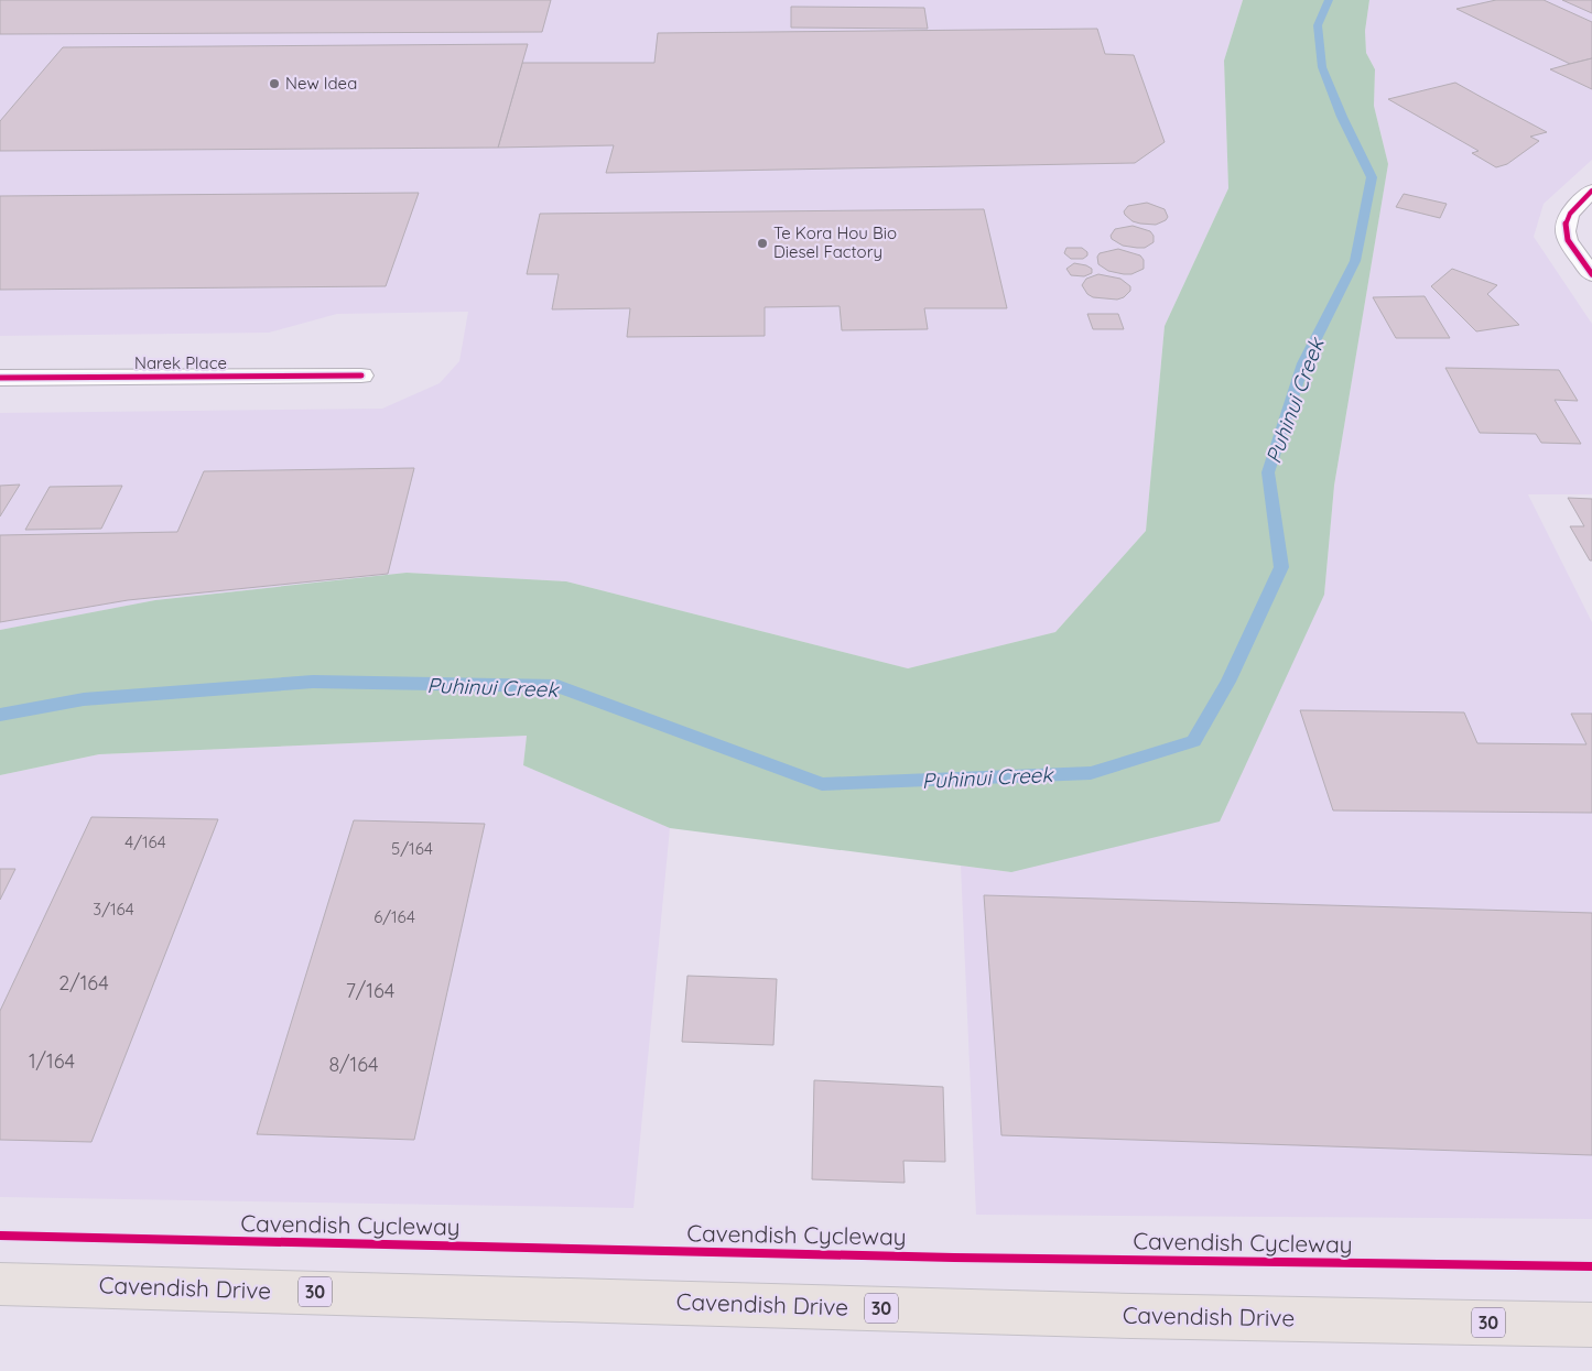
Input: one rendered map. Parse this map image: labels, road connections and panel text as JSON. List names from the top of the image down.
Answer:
{
  "streets": {
    "main road": ["Cavendish Drive", "30"],
    "street": ["Narek Place"],
    "cycle path": ["Cavendish Cycleway"]
  },
  "water": ["Puhinui Creek"],
  "places": ["New Idea", "Te Kora Hou Bio Diesel Factory"],
  "house_numbers": [
    "4/164",
    "5/164",
    "3/164",
    "6/164",
    "2/164",
    "7/164",
    "1/164",
    "8/164"
  ]
}
